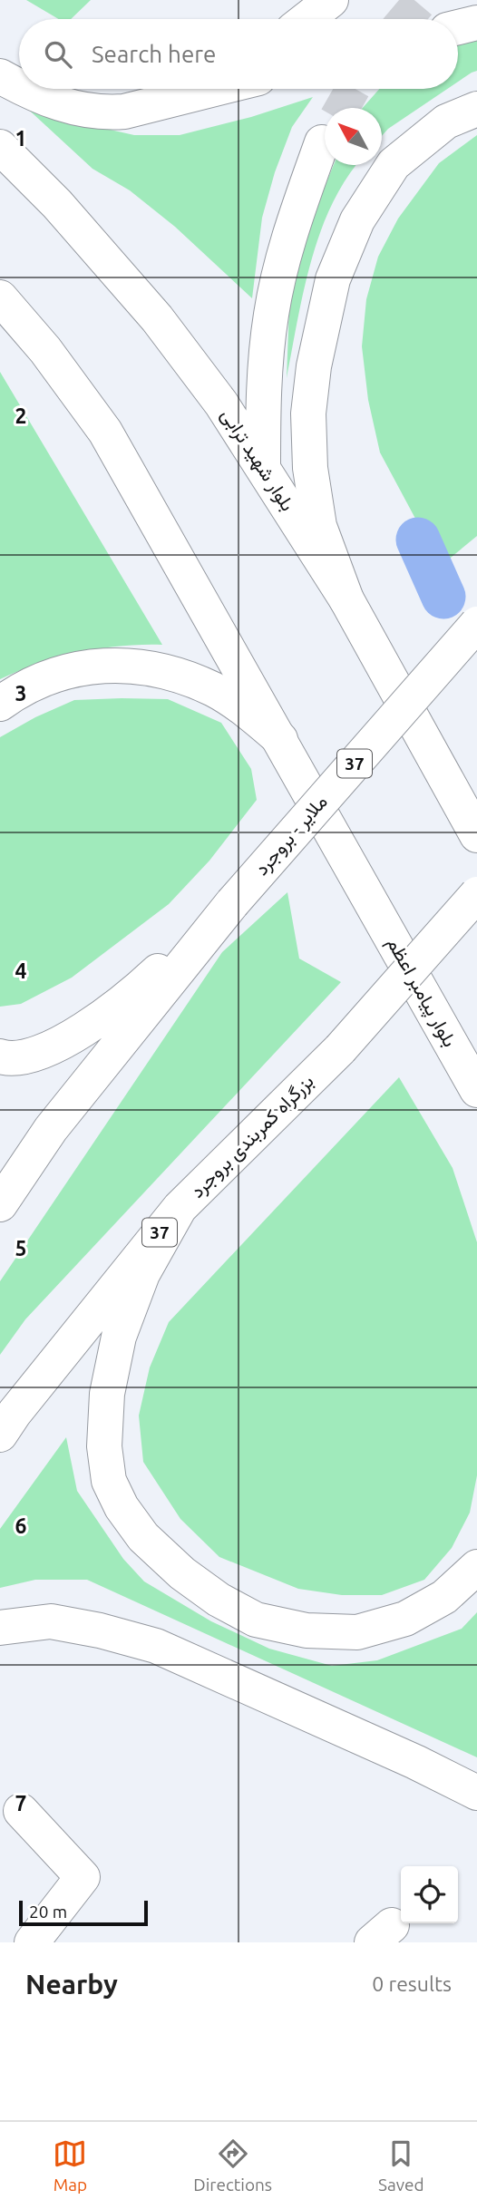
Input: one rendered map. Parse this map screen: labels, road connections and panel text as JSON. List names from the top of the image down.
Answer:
{
  "streets": {
    "main road": [
      "بلوار شهید ترابی",
      "37",
      "ملایر - بروجرد",
      "بلوار پیامبر اعظم",
      "بزرگراه کمربندی بروجرد"
    ]
  },
  "crossings": [
    ["37", "ملایر - بروجرد"]
  ],
  "scale_bar": "20 m",
  "north": "top left",
  "page": {
    "search": "Search here",
    "scale": "20 m",
    "heading": ["Nearby", "0 results"],
    "nav": ["Map", "Directions", "Saved"]
  },
  "grid": {
    "rows": [
      "1",
      "2",
      "3",
      "4",
      "5",
      "6",
      "7"
    ]
  }
}
